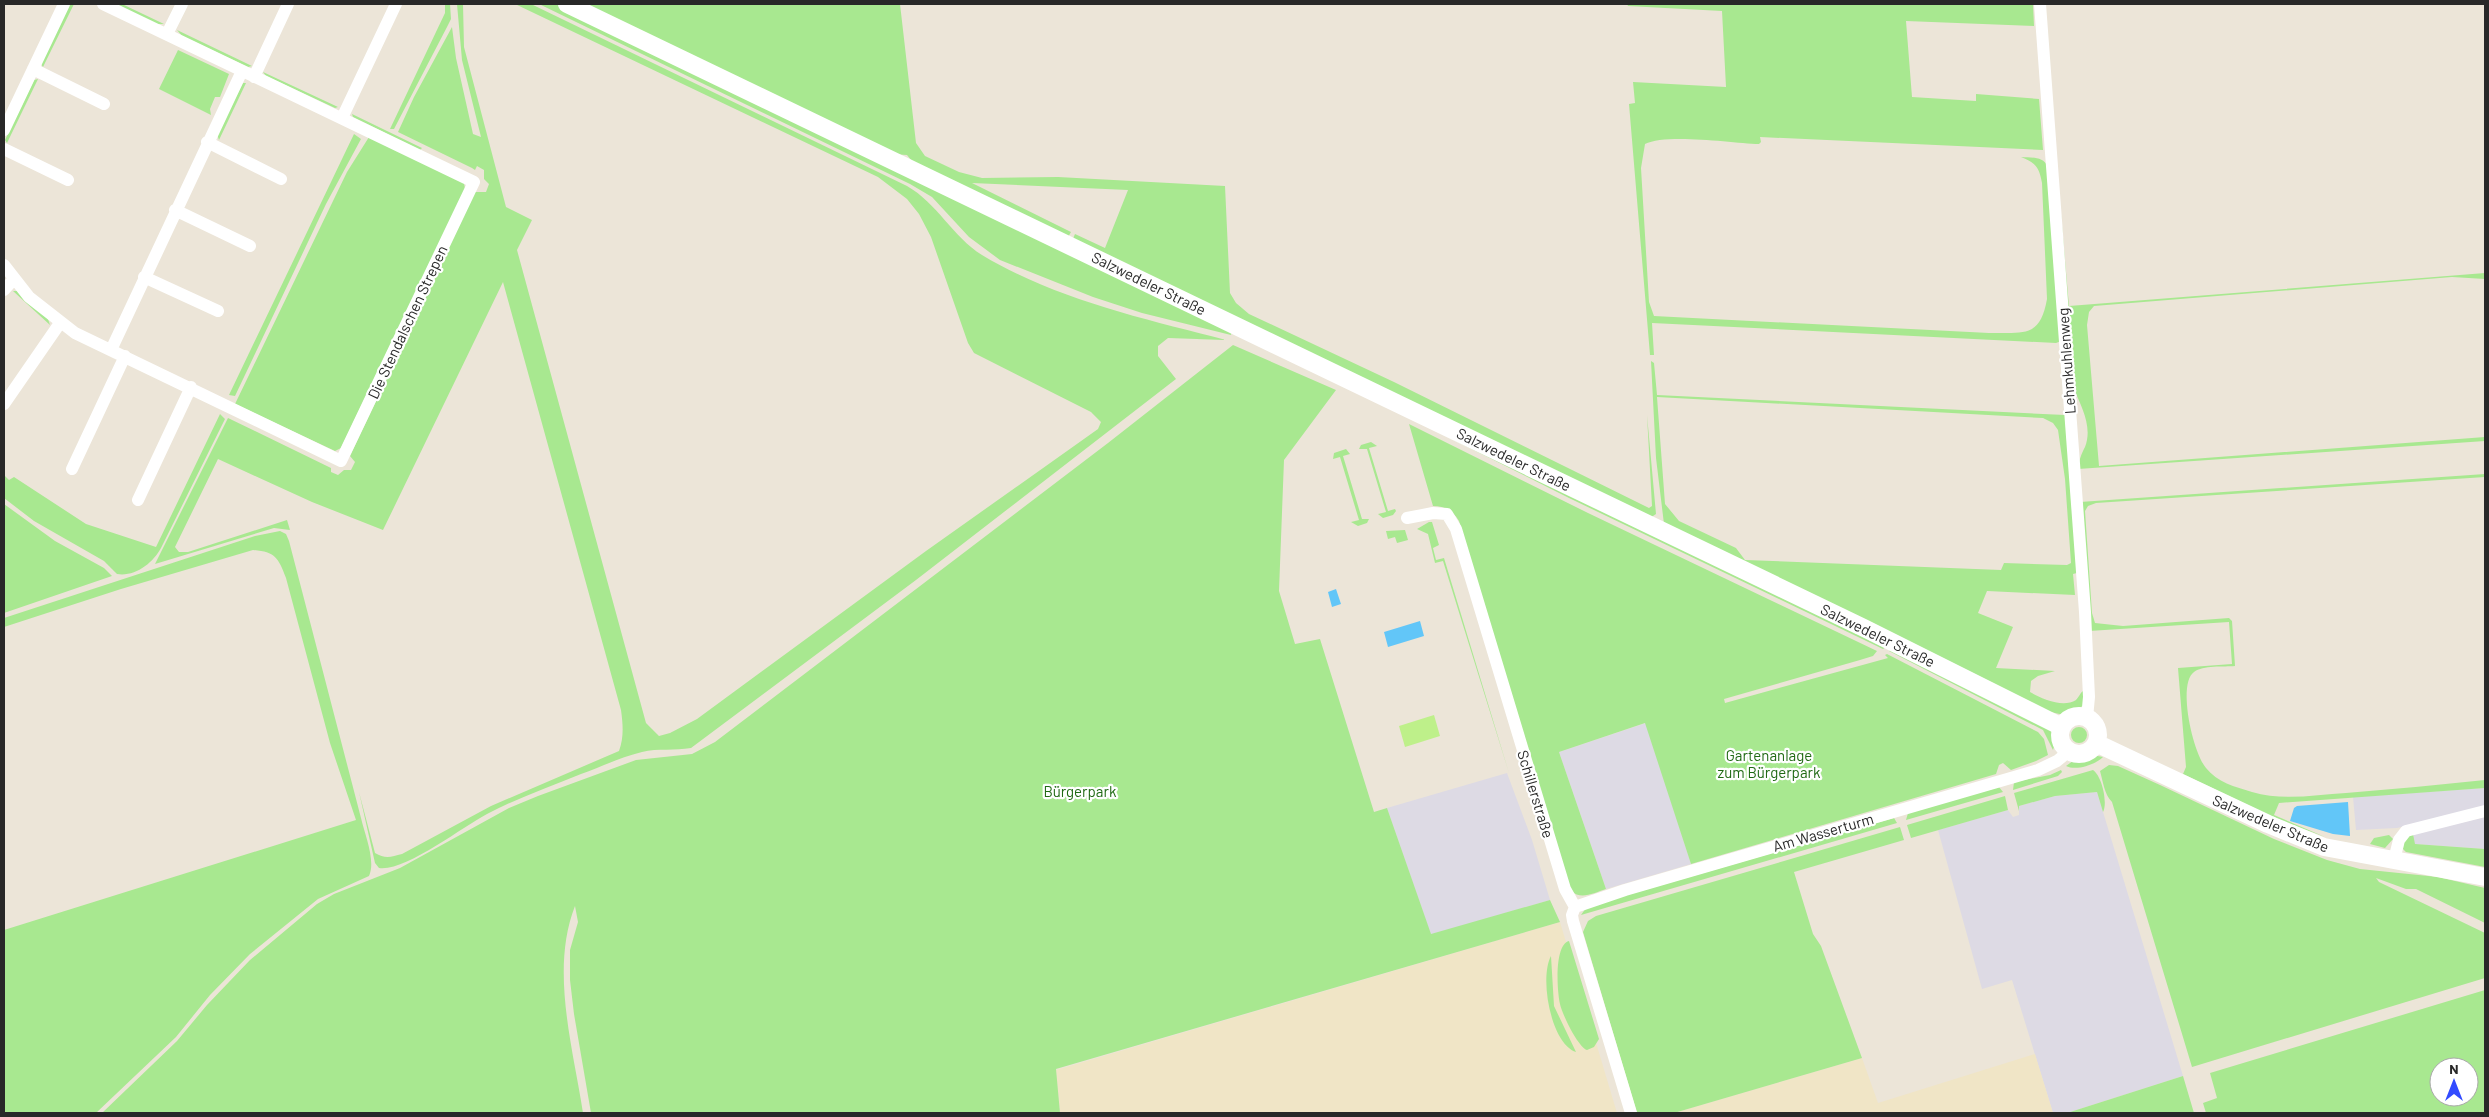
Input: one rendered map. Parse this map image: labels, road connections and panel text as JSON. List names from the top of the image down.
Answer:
{
  "streets": {
    "main road": ["Salzwedeler Straße"],
    "street": [
      "Die Stendalschen Strepen",
      "Lehmkuhlenweg",
      "Schillerstraße",
      "Am Wasserturm"
    ]
  },
  "crossings": [
    ["Salzwedeler Straße", "Lehmkuhlenweg"],
    ["Salzwedeler Straße", "Am Wasserturm"],
    ["Lehmkuhlenweg", "Am Wasserturm"],
    ["Schillerstraße", "Am Wasserturm"]
  ],
  "parks": ["Gartenanlage zum Bürgerpark", "Bürgerpark"],
  "north": "top"
}
